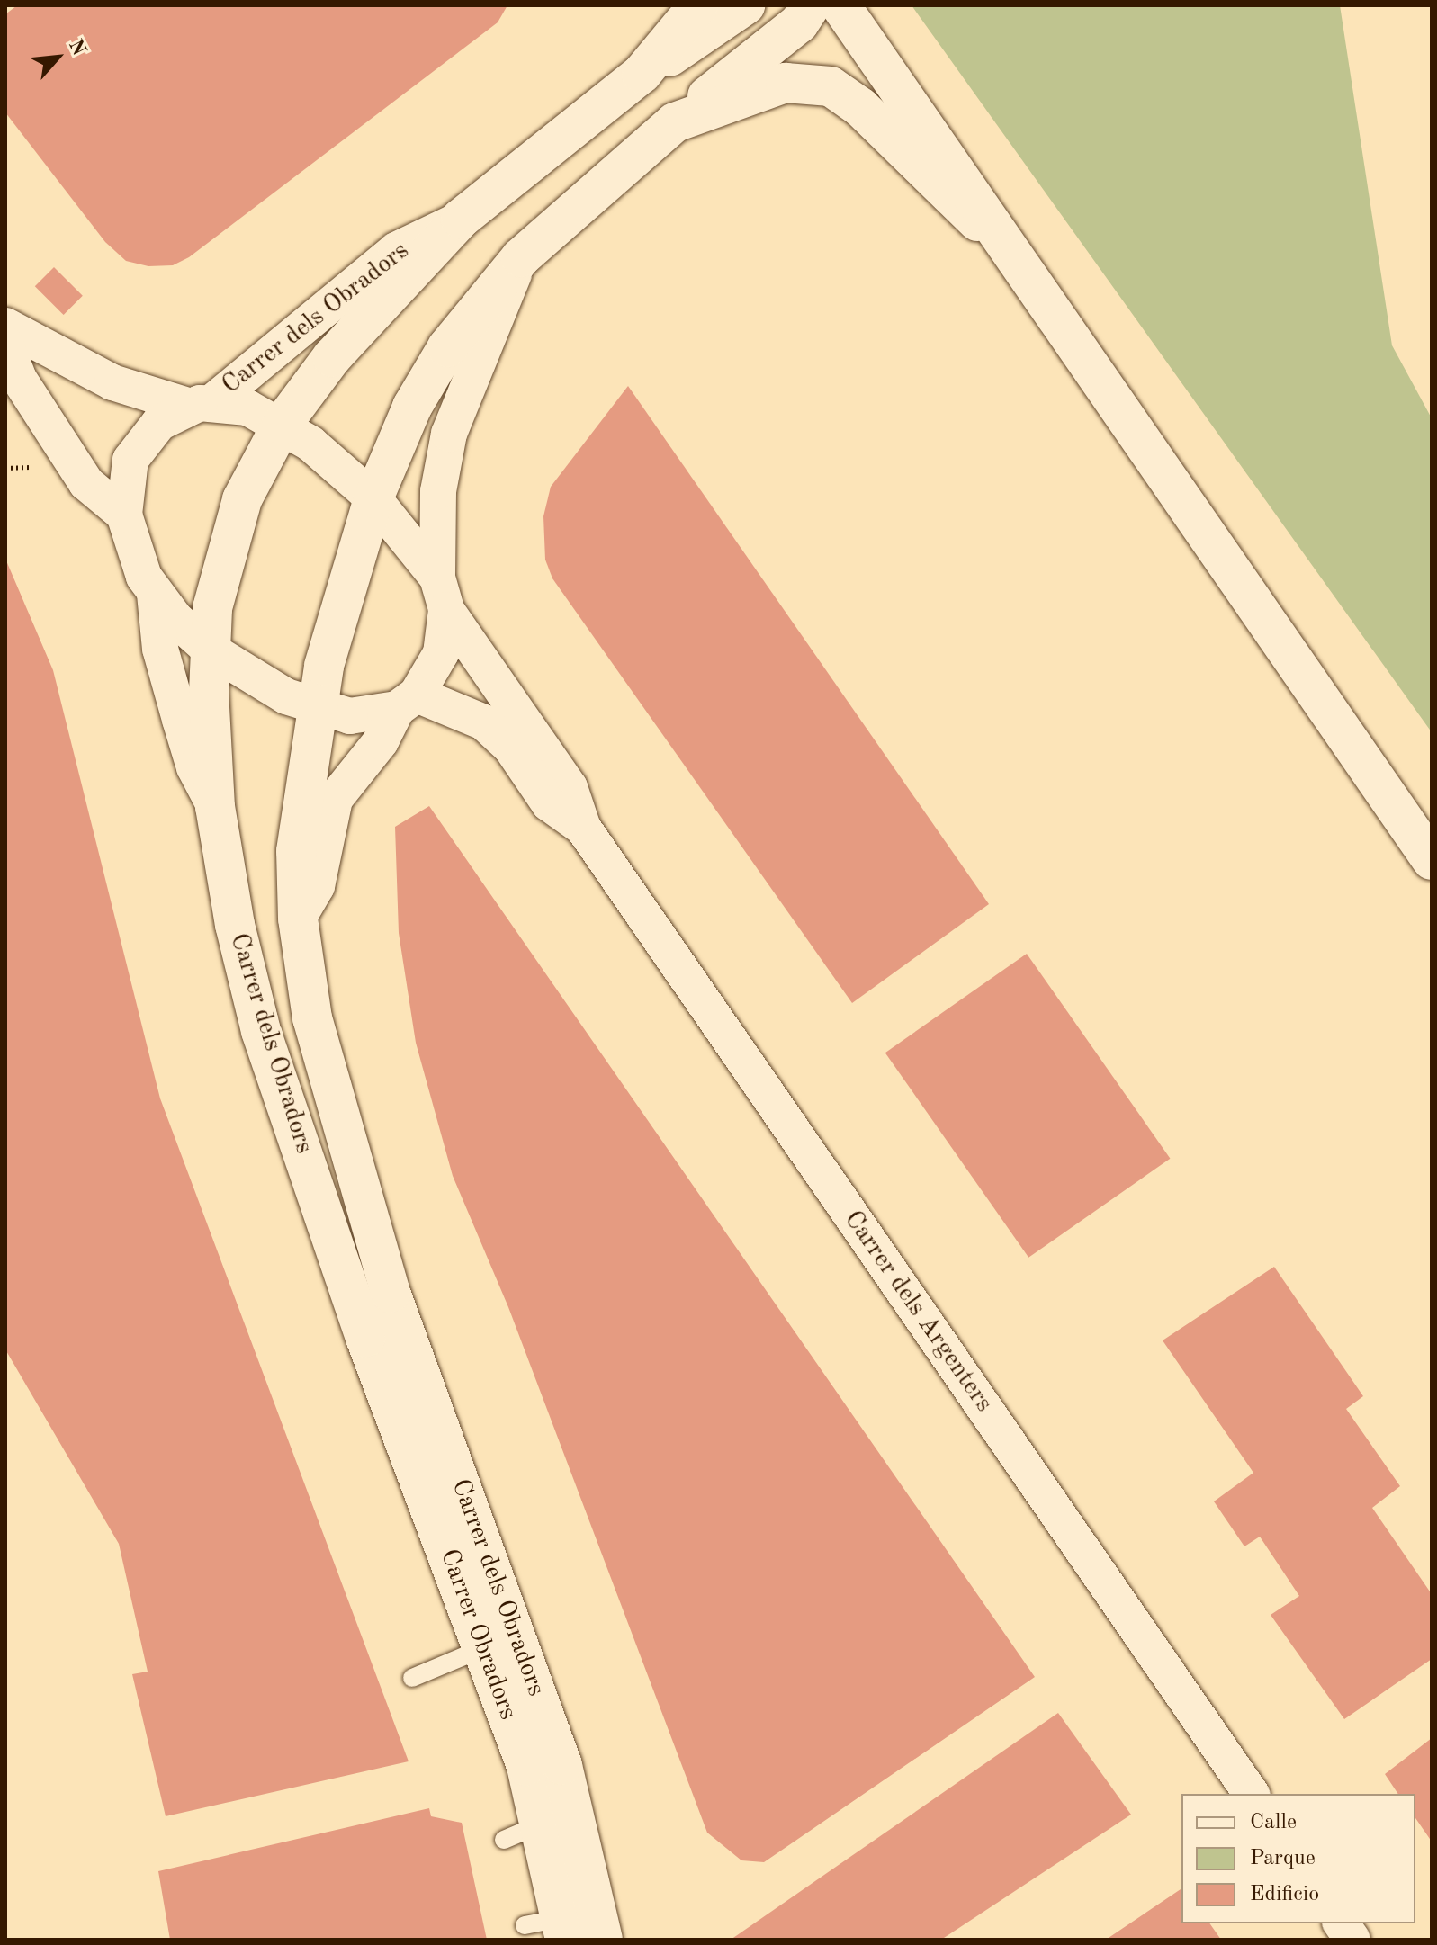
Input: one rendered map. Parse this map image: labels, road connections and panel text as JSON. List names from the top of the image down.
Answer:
{
  "streets": {
    "street": ["Carrer dels Obradors", "Carrer dels Argenters", "Carrer Obradors"]
  },
  "crossings": [
    ["Carrer dels Obradors", "Carrer dels Argenters"],
    ["Carrer dels Obradors", "Carrer Obradors"]
  ],
  "legend": ["Calle", "Parque", "Edificio"],
  "north": "top right"
}
